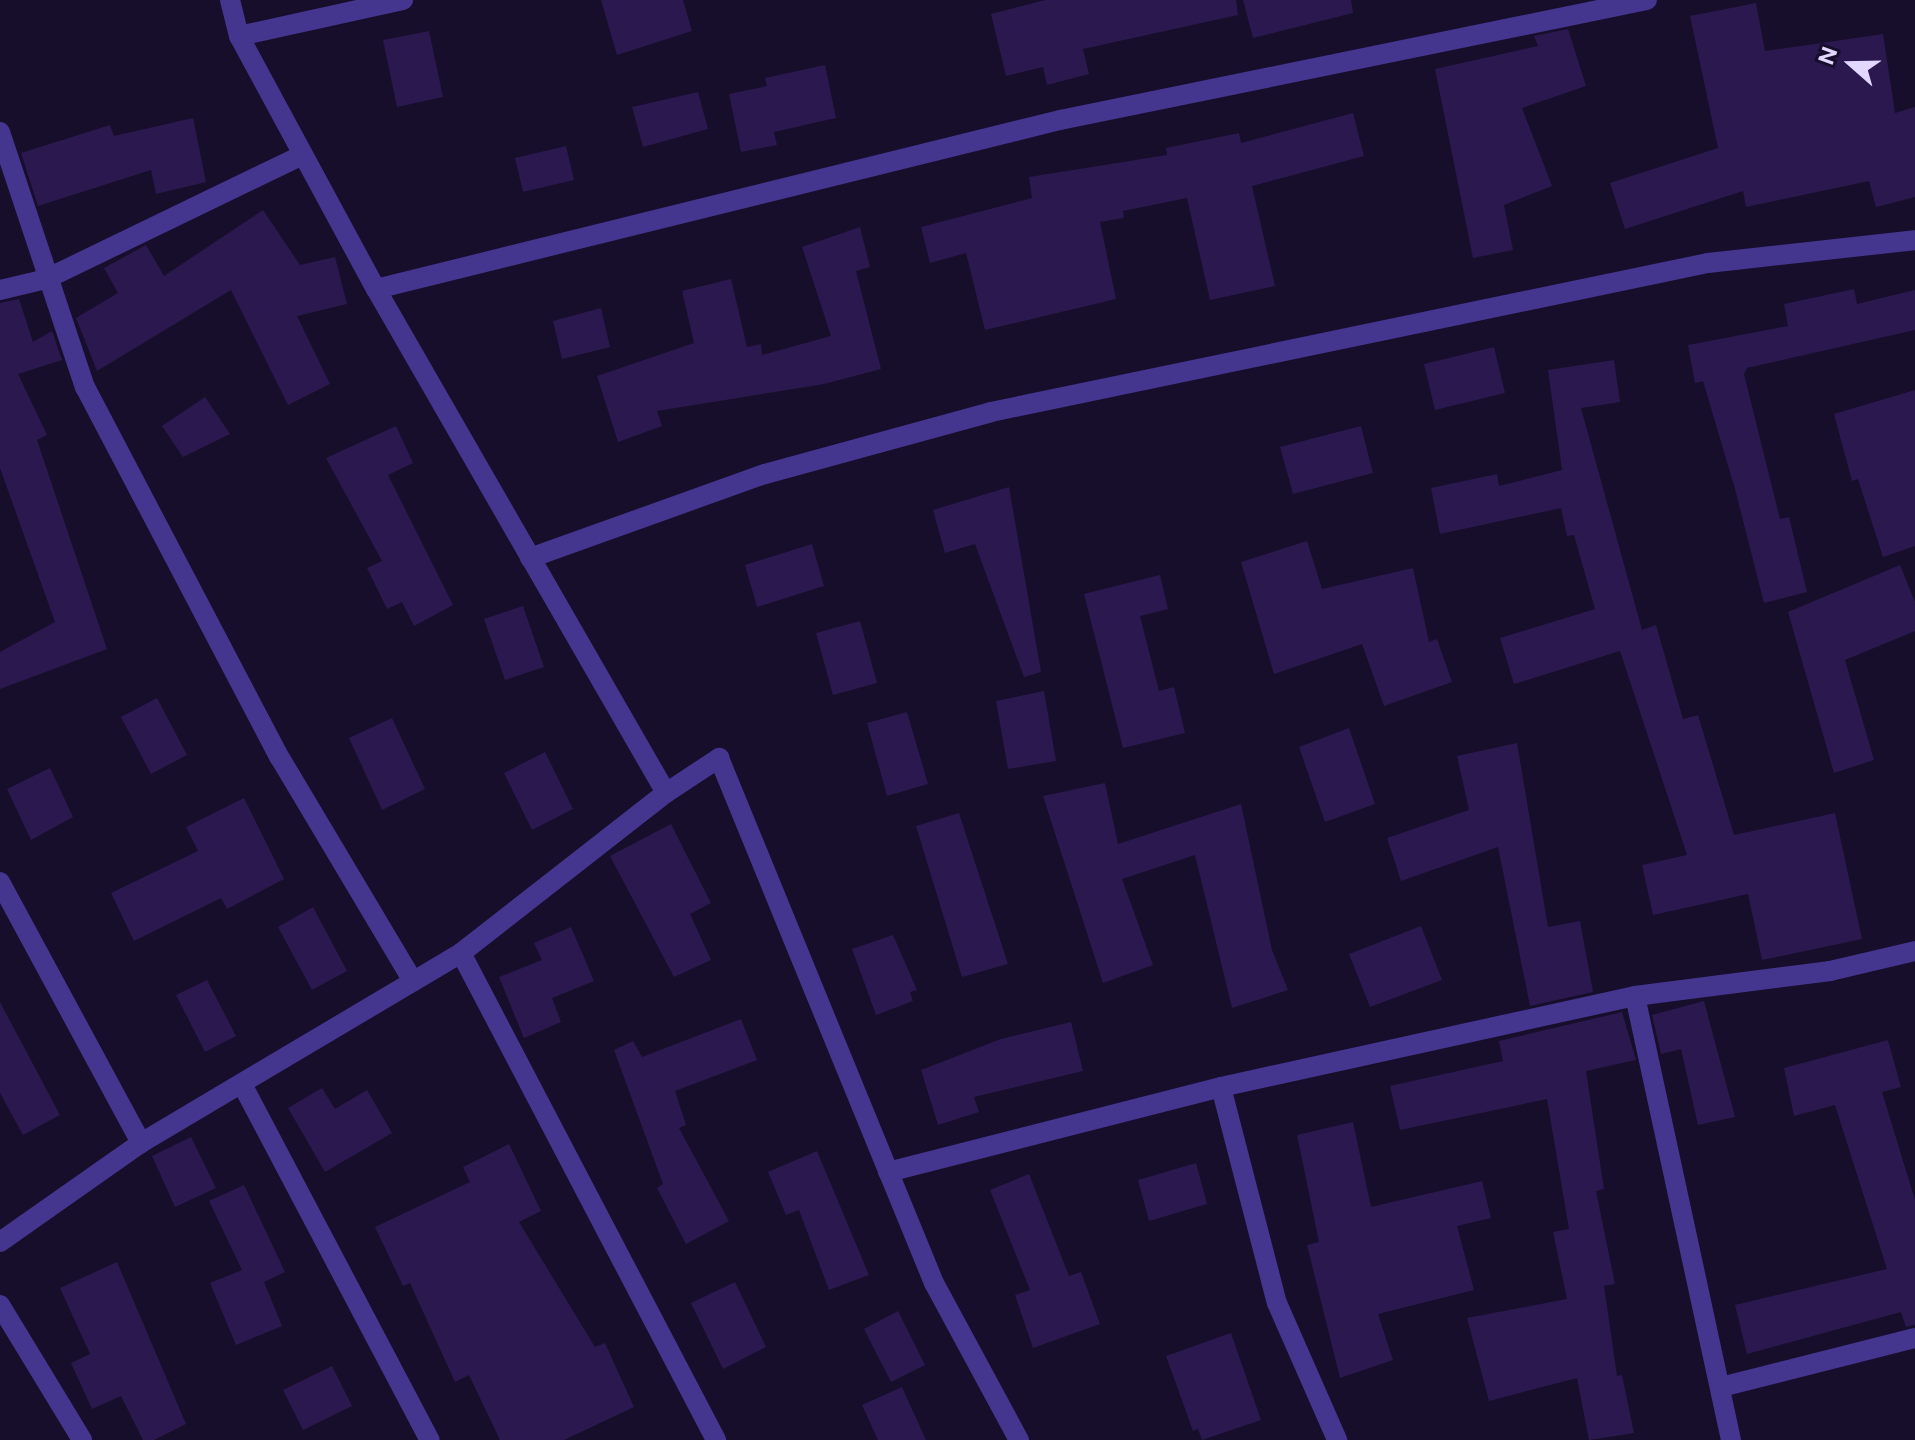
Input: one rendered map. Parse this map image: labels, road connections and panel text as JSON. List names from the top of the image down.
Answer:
{
  "north": "left"
}
